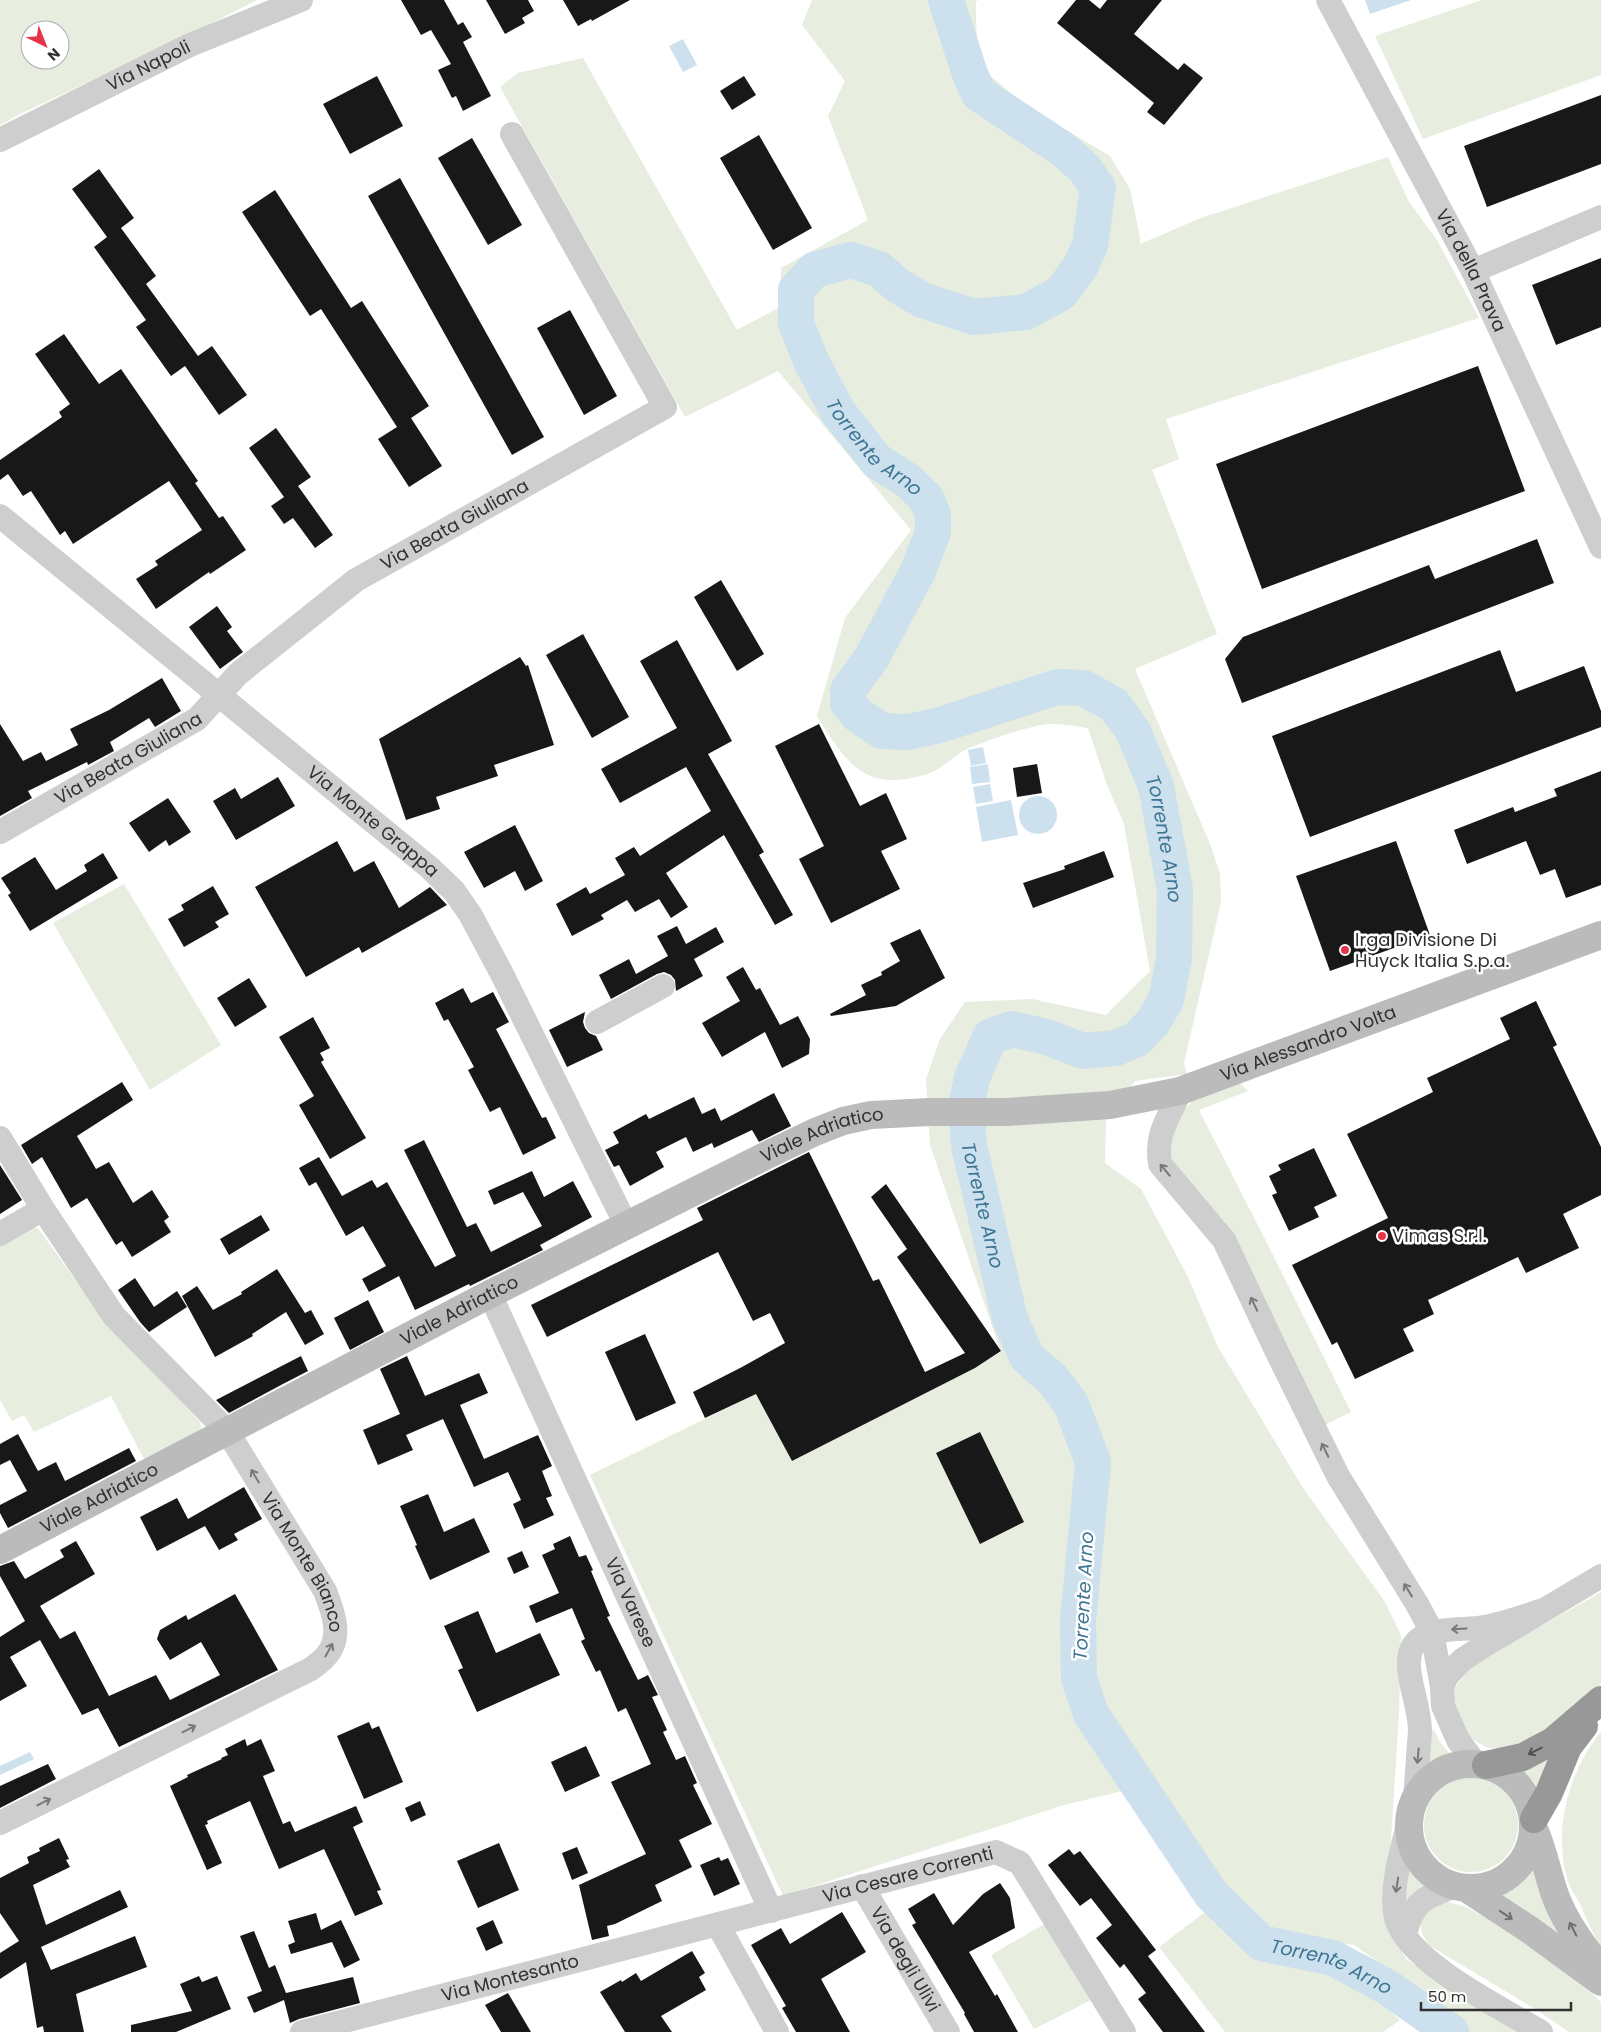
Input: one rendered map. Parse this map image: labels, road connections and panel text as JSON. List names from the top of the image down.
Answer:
{
  "streets": {
    "street": [
      "Via Napoli",
      "Via della Prava",
      "Via Beata Giuliana",
      "Via Monte Grappa",
      "Via Alessandro Volta",
      "Viale Adriatico",
      "Via Monte Bianco",
      "Via Varese",
      "Via Cesare Correnti",
      "Via degli Ulivi",
      "Via Montesanto"
    ]
  },
  "crossings": [
    ["Via Beata Giuliana", "Via Monte Grappa"],
    ["Via Monte Grappa", "Viale Adriatico"],
    ["Via Alessandro Volta", "Viale Adriatico"],
    ["Viale Adriatico", "Via Monte Bianco"],
    ["Viale Adriatico", "Via Varese"],
    ["Via Varese", "Via Cesare Correnti"],
    ["Via Cesare Correnti", "Via degli Ulivi"],
    ["Via Cesare Correnti", "Via Montesanto"]
  ],
  "water": ["Torrente Arno"],
  "places": ["Irga Divisione Di Huyck Italia S.p.a.", "Vimas S.r.l."],
  "scale_bar": "50 m",
  "north": "bottom right"
}
